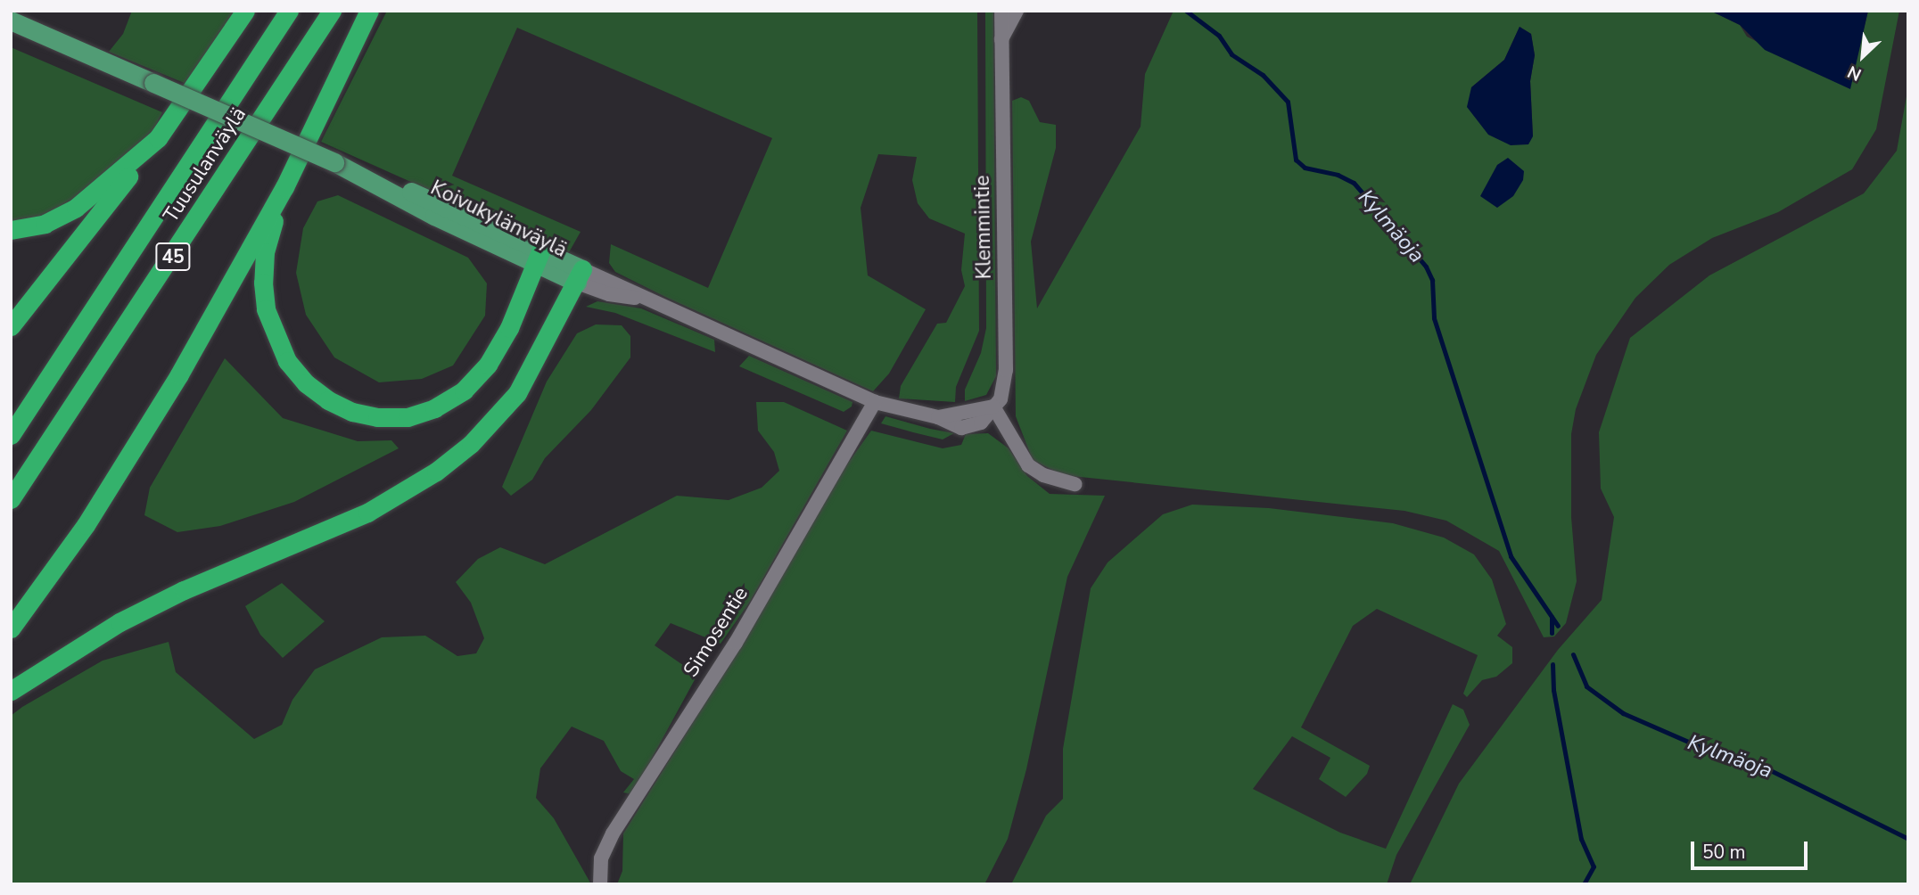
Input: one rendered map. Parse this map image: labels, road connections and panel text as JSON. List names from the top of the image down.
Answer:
{
  "streets": {
    "highway": ["Tuusulanväylä", "45"],
    "main road": ["Koivukylänväylä"],
    "street": ["Klemmintie", "Simosentie"]
  },
  "crossings": [
    ["Koivukylänväylä", "Klemmintie"],
    ["Koivukylänväylä", "Simosentie"]
  ],
  "water": ["Kylmäoja"],
  "scale_bar": "50 m",
  "north": "bottom left"
}
